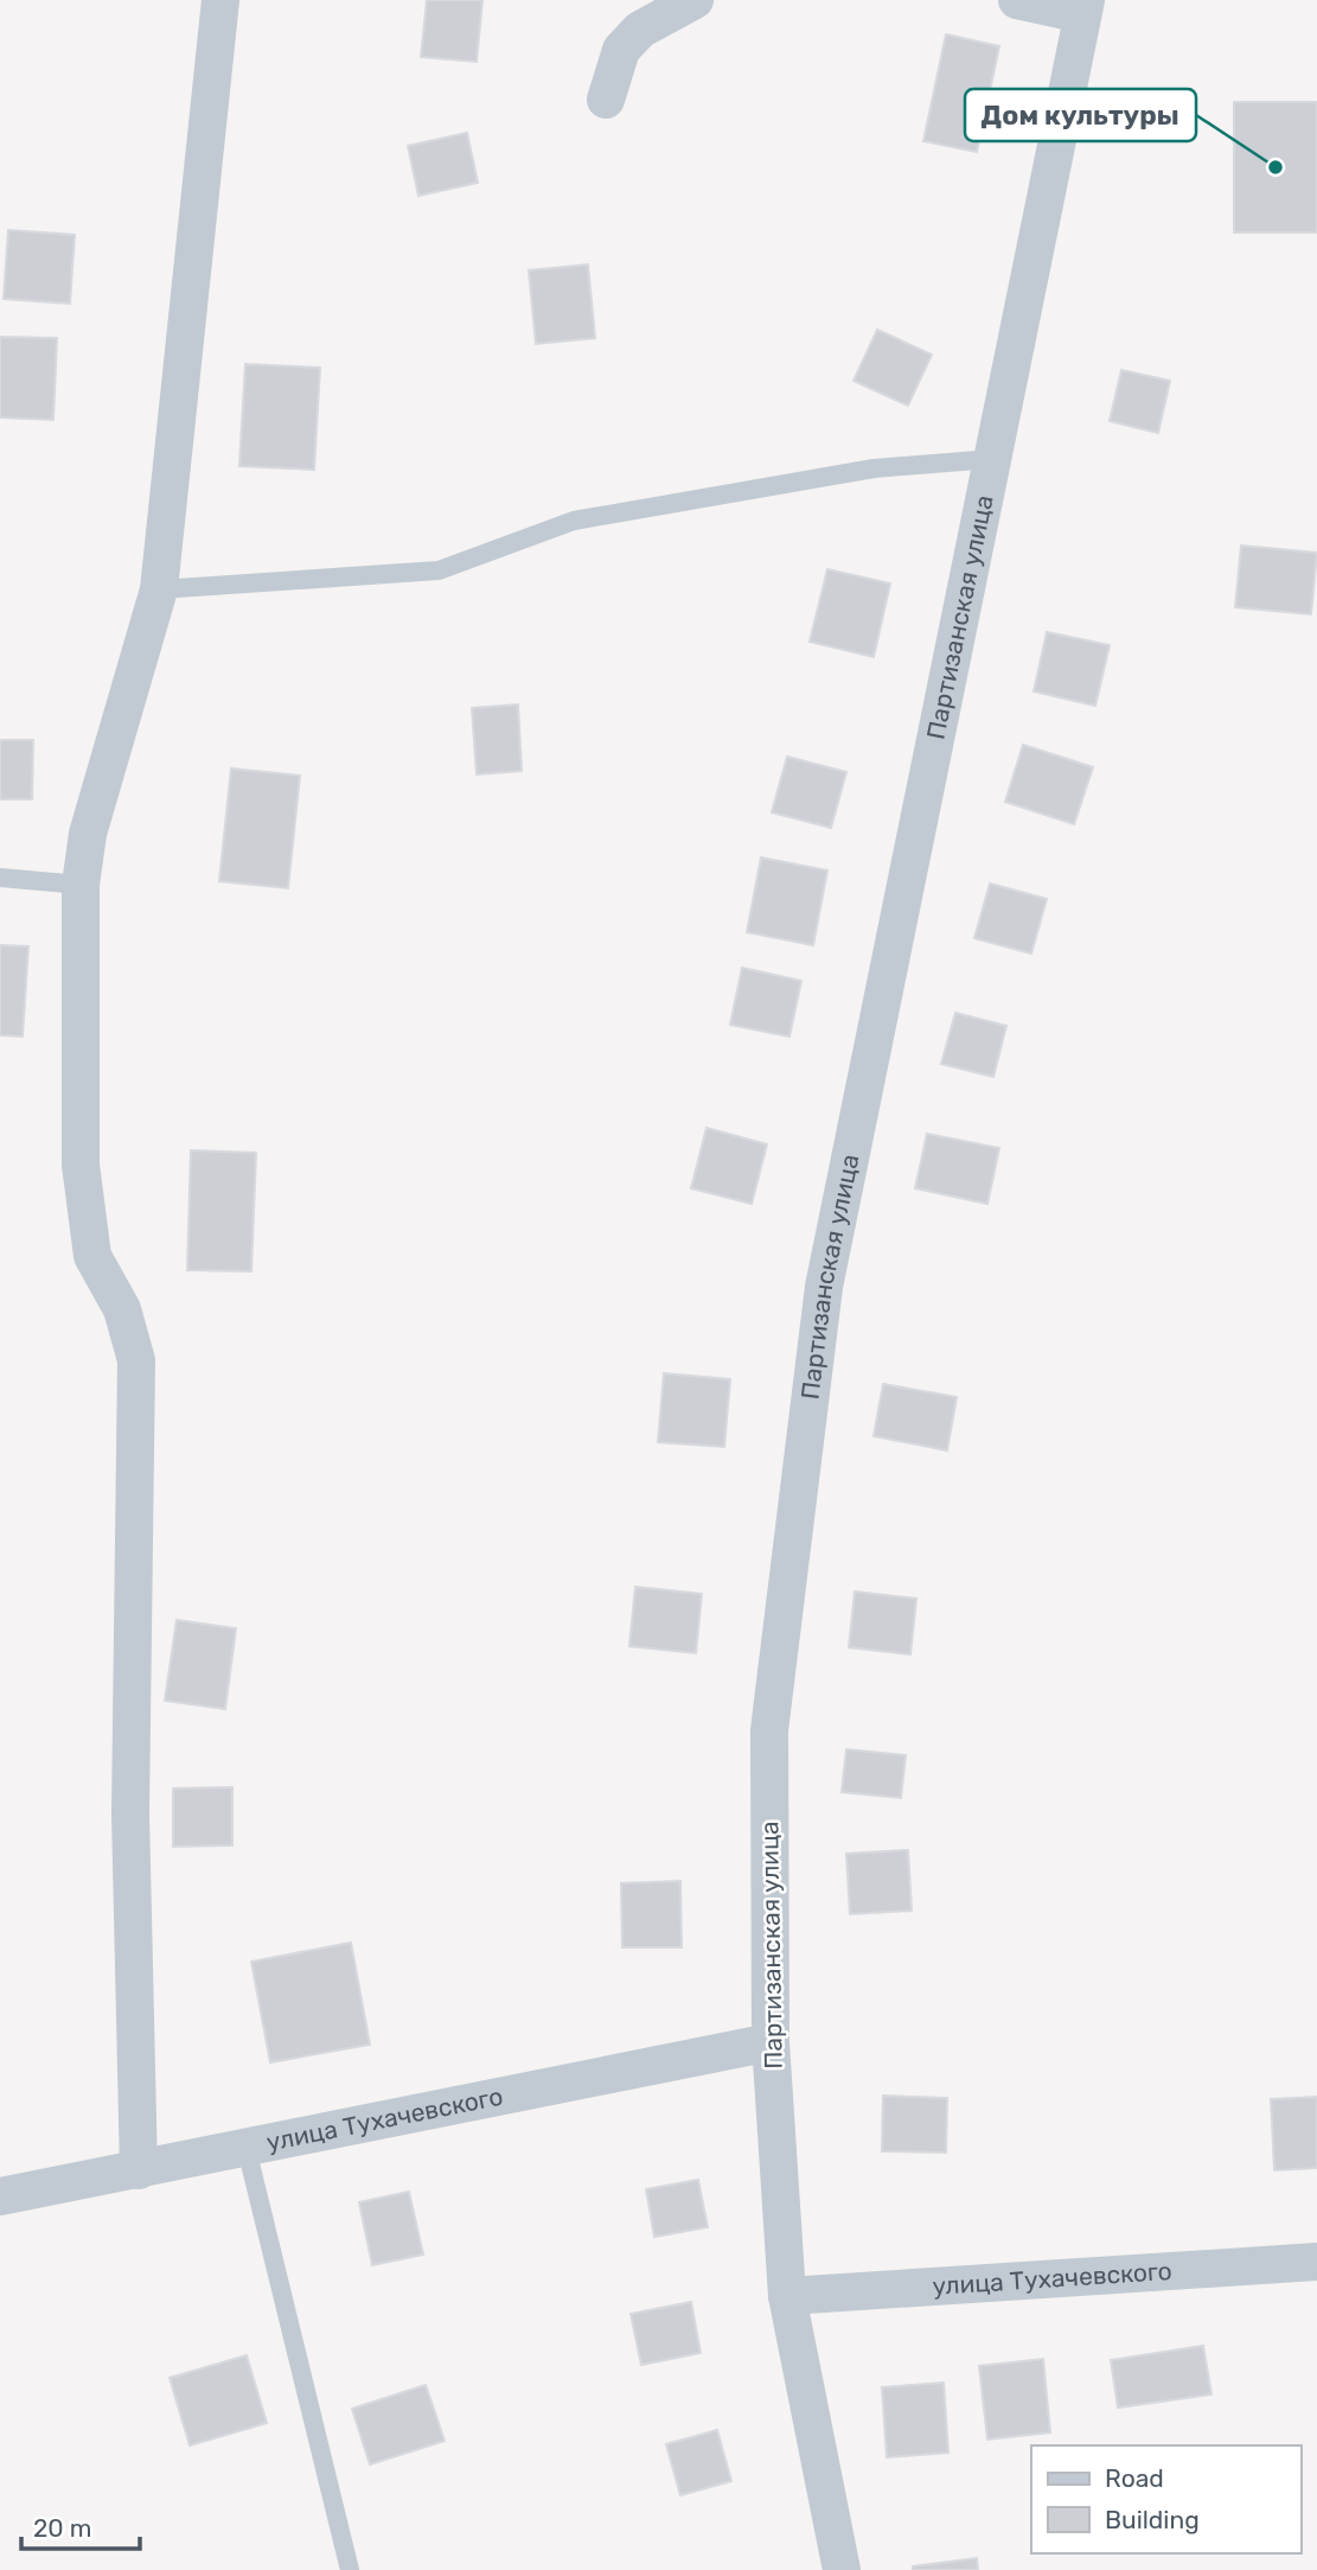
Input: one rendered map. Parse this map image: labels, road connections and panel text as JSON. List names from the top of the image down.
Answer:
{
  "streets": {
    "street": ["Партизанская улица", "улица Тухачевского"]
  },
  "crossings": [
    ["Партизанская улица", "улица Тухачевского"]
  ],
  "places": ["Дом культуры"],
  "legend": ["Road", "Building"],
  "scale_bar": "20 m"
}
